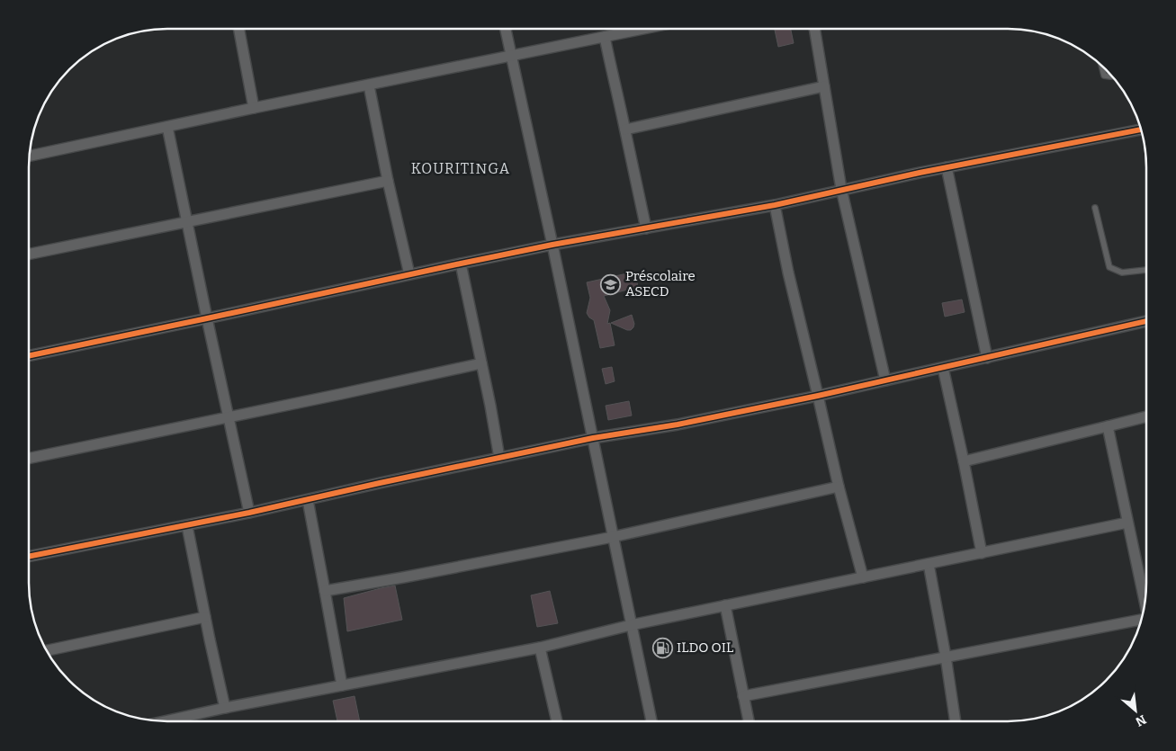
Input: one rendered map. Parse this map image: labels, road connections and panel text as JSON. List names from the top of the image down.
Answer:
{
  "districts": ["KOURITINGA"],
  "places": {
    "school or university": ["Préscolaire ASECD"],
    "fuel station": ["ILDO OIL"]
  },
  "north": "bottom right"
}
